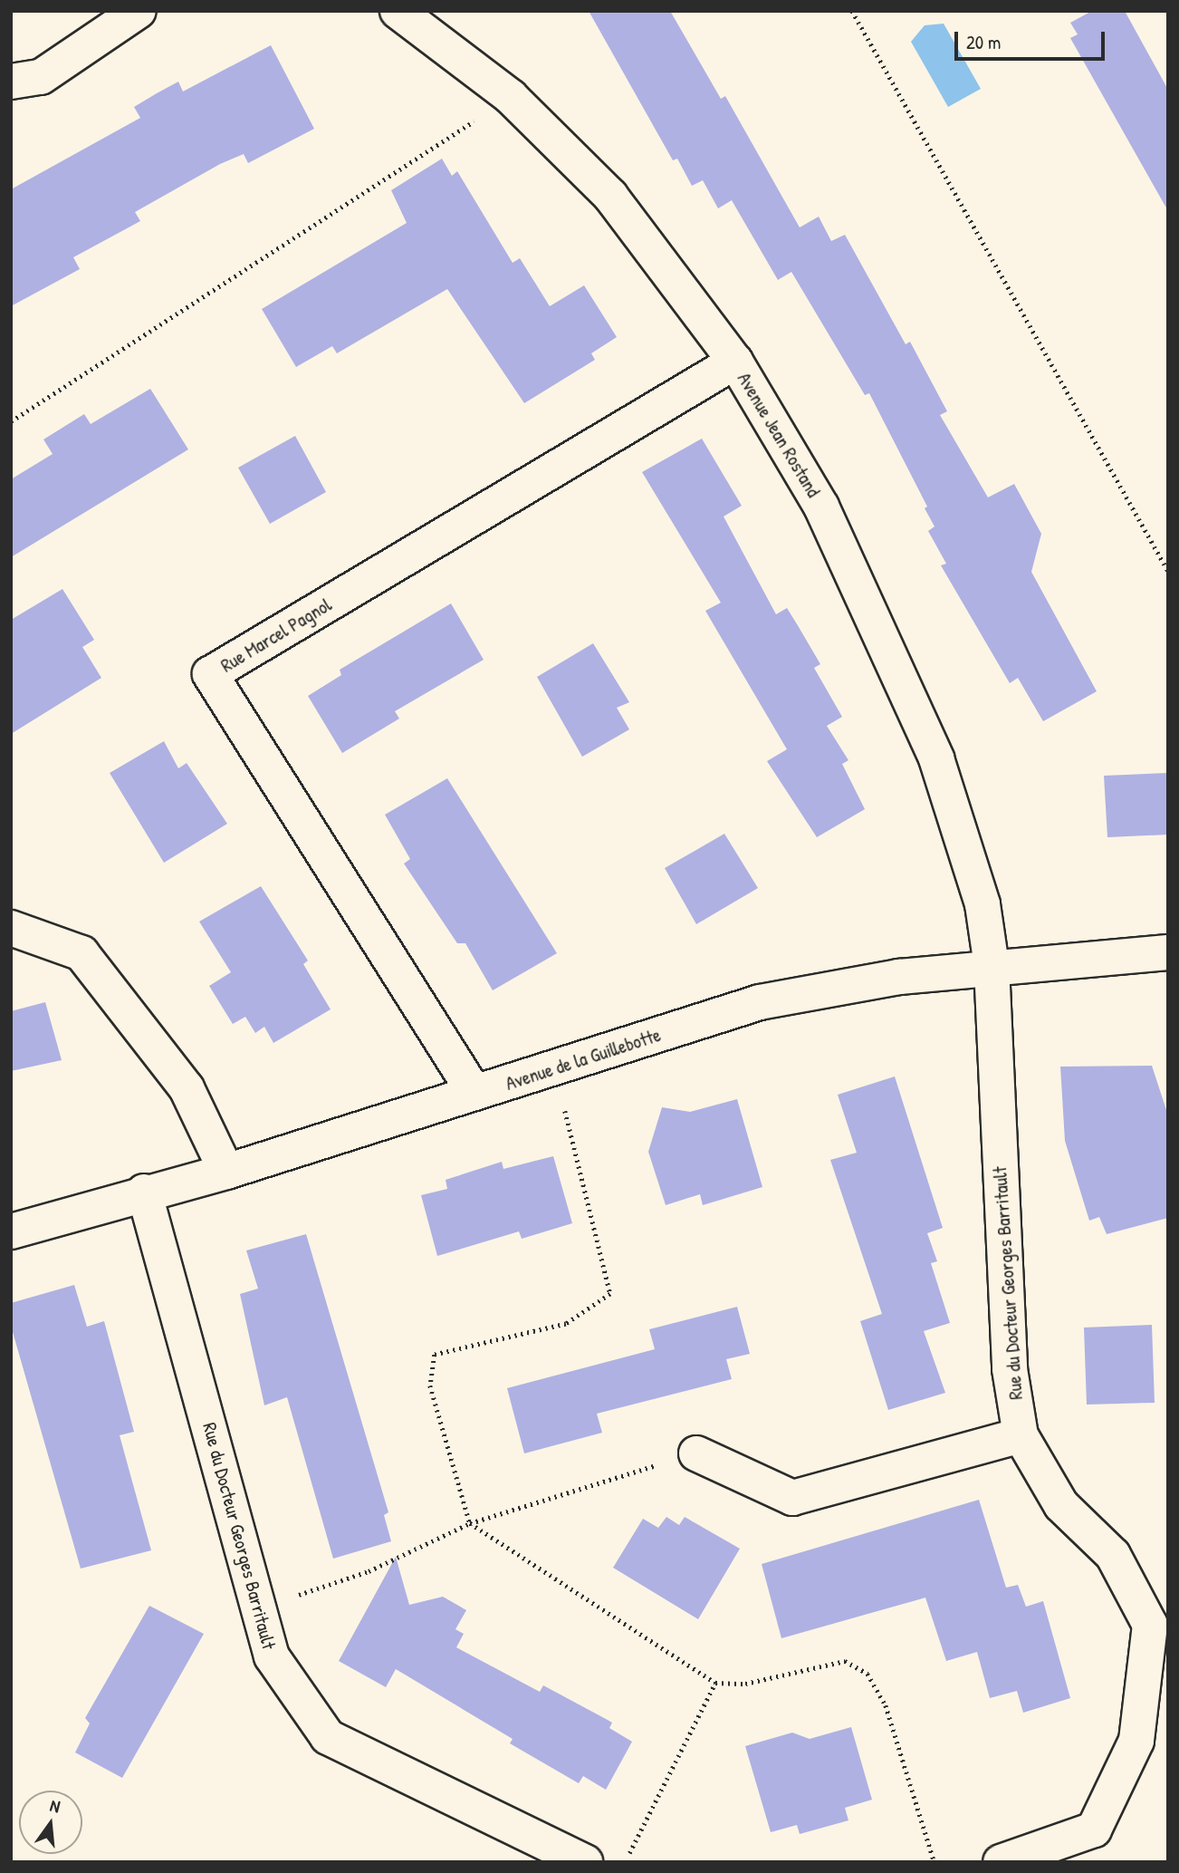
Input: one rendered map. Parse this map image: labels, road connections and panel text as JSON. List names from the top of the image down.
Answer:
{
  "streets": {
    "street": [
      "Avenue Jean Rostand",
      "Rue Marcel Pagnol",
      "Avenue de la Guillebotte",
      "Rue du Docteur Georges Barritault"
    ]
  },
  "crossings": [
    ["Avenue Jean Rostand", "Rue Marcel Pagnol"],
    ["Avenue Jean Rostand", "Avenue de la Guillebotte"],
    ["Avenue Jean Rostand", "Rue du Docteur Georges Barritault"],
    ["Rue Marcel Pagnol", "Avenue de la Guillebotte"],
    ["Avenue de la Guillebotte", "Rue du Docteur Georges Barritault"]
  ],
  "scale_bar": "20 m",
  "north": "top"
}
